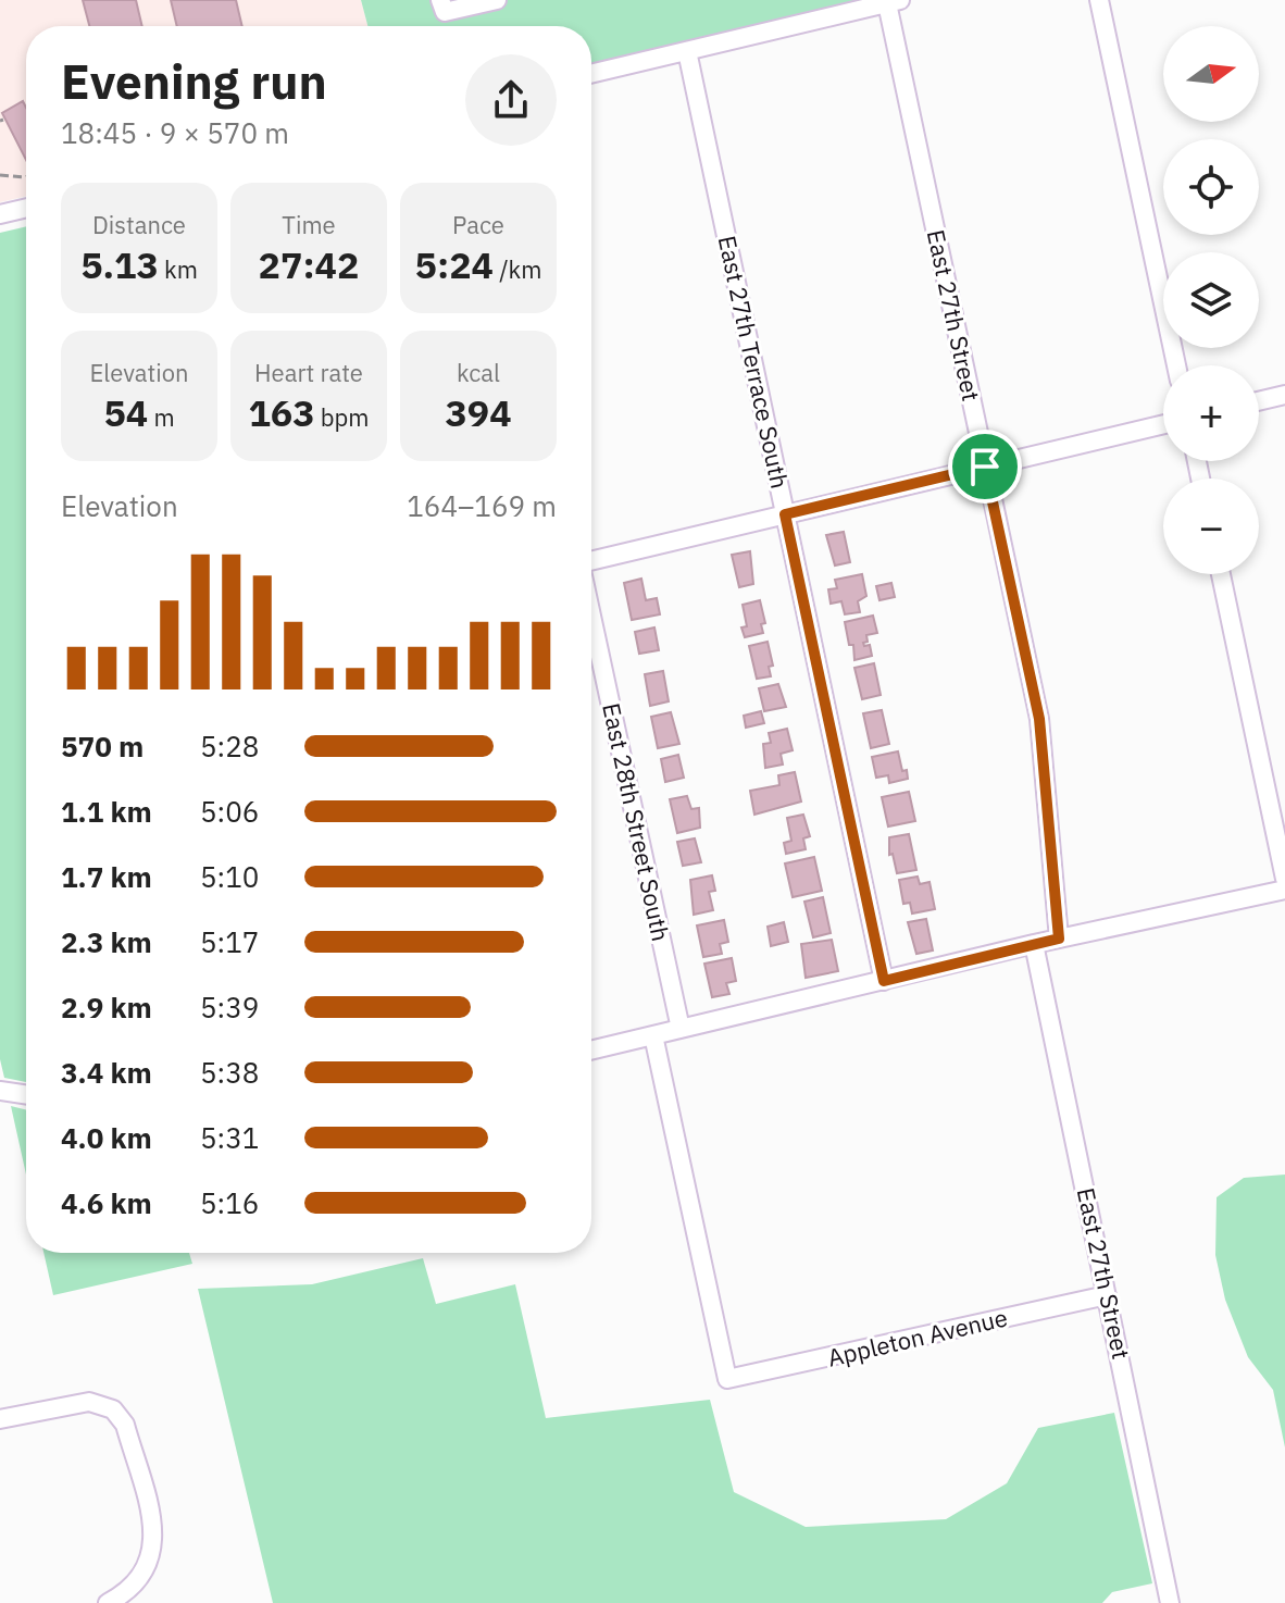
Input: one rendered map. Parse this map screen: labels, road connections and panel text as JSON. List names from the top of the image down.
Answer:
{
  "streets": {
    "street": [
      "East 27th Street",
      "East 27th Terrace South",
      "East 28th Street South",
      "Appleton Avenue"
    ]
  },
  "crossings": [
    ["East 27th Street", "Appleton Avenue"]
  ],
  "north": "right",
  "page": {
    "map_buttons": ["+", "−"],
    "heading": ["Evening run", "18:45 · 9 × 570 m"],
    "stats": [
      ["Distance", "5.13 km"],
      ["Time", "27:42"],
      ["Pace", "5:24 /km"],
      ["Elevation", "54 m"],
      ["Heart rate", "163 bpm"],
      ["kcal", "394"]
    ],
    "chart": ["Elevation", "164–169 m"],
    "list": [
      {
        "name": "570 m",
        "note": "5:28"
      },
      {
        "name": "1.1 km",
        "note": "5:06"
      },
      {
        "name": "1.7 km",
        "note": "5:10"
      },
      {
        "name": "2.3 km",
        "note": "5:17"
      },
      {
        "name": "2.9 km",
        "note": "5:39"
      },
      {
        "name": "3.4 km",
        "note": "5:38"
      },
      {
        "name": "4.0 km",
        "note": "5:31"
      },
      {
        "name": "4.6 km",
        "note": "5:16"
      }
    ]
  }
}
